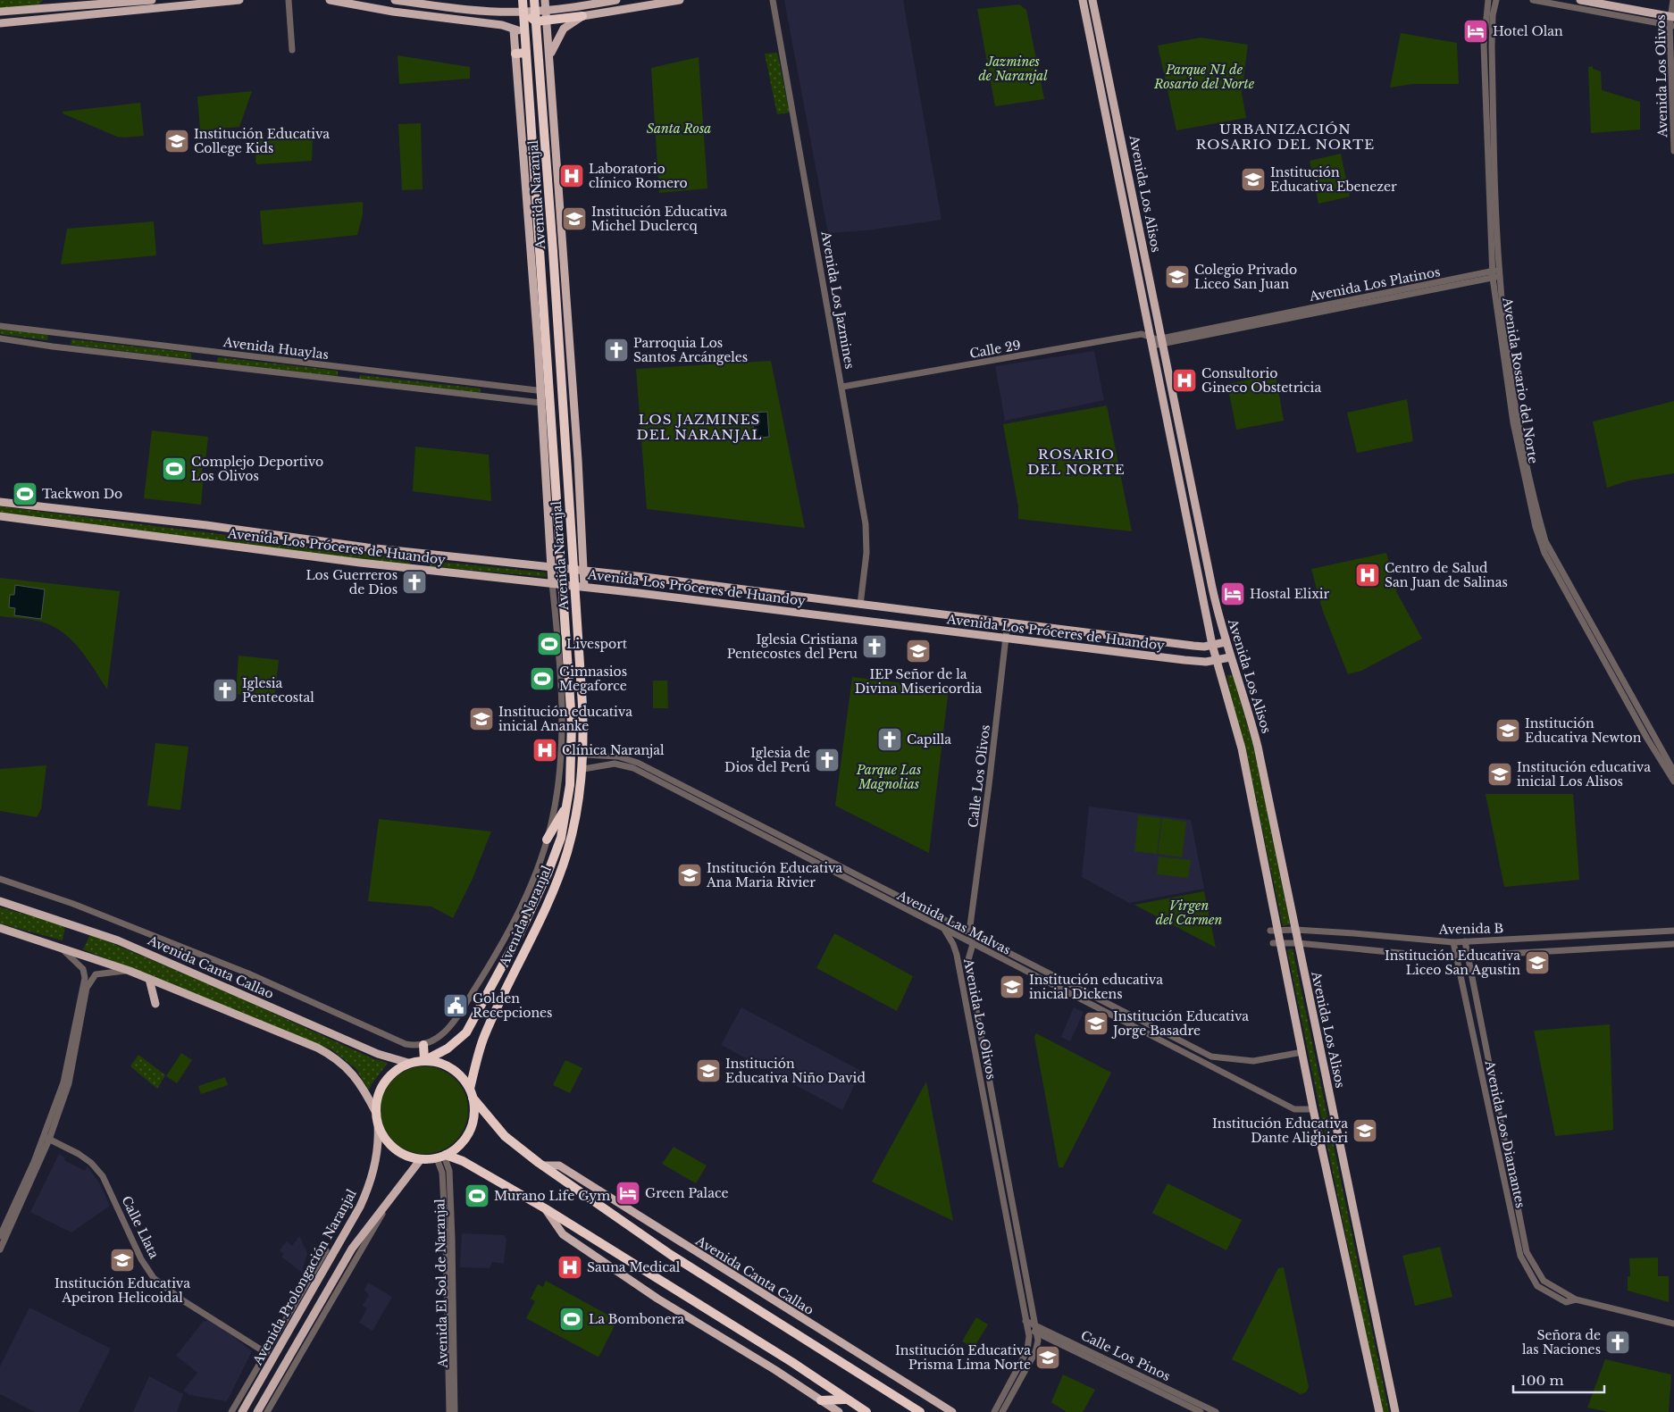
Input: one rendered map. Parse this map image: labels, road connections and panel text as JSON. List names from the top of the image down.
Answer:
{
  "streets": {
    "highway": ["Avenida Naranjal"],
    "main road": [
      "Avenida Los Alisos",
      "Avenida Los Próceres de Huandoy",
      "Avenida Canta Callao",
      "Avenida Prolongación Naranjal"
    ],
    "street": [
      "Avenida Los Olivos",
      "Avenida Los Platinos",
      "Avenida Los Jazmines",
      "Avenida Huaylas",
      "Calle 29",
      "Avenida Rosario del Norte",
      "Calle Los Olivos",
      "Avenida Las Malvas",
      "Avenida B",
      "Avenida Los Diamantes",
      "Calle Llata",
      "Avenida El Sol de Naranjal",
      "Calle Los Pinos"
    ]
  },
  "crossings": [
    ["Avenida Los Olivos", "Calle Los Olivos"],
    ["Avenida Los Olivos", "Avenida Las Malvas"],
    ["Avenida Los Olivos", "Calle Los Pinos"],
    ["Avenida Los Alisos", "Avenida Los Platinos"],
    ["Avenida Los Alisos", "Calle 29"],
    ["Avenida Los Alisos", "Avenida Los Próceres de Huandoy"],
    ["Avenida Los Alisos", "Avenida Las Malvas"],
    ["Avenida Los Alisos", "Avenida B"],
    ["Avenida Naranjal", "Avenida Huaylas"],
    ["Avenida Naranjal", "Avenida Los Próceres de Huandoy"],
    ["Avenida Naranjal", "Avenida Las Malvas"],
    ["Avenida Naranjal", "Avenida Canta Callao"],
    ["Avenida Naranjal", "Avenida Prolongación Naranjal"],
    ["Avenida Naranjal", "Avenida El Sol de Naranjal"],
    ["Avenida Los Platinos", "Calle 29"],
    ["Avenida Los Platinos", "Avenida Rosario del Norte"],
    ["Avenida Los Jazmines", "Calle 29"],
    ["Avenida Los Jazmines", "Avenida Los Próceres de Huandoy"],
    ["Avenida Los Próceres de Huandoy", "Calle Los Olivos"],
    ["Calle Los Olivos", "Avenida Las Malvas"],
    ["Avenida B", "Avenida Los Diamantes"],
    ["Avenida Canta Callao", "Avenida Prolongación Naranjal"],
    ["Avenida Canta Callao", "Avenida El Sol de Naranjal"],
    ["Calle Llata", "Avenida Prolongación Naranjal"],
    ["Avenida Prolongación Naranjal", "Avenida El Sol de Naranjal"]
  ],
  "districts": ["URBANIZACIÓN ROSARIO DEL NORTE", "LOS JAZMINES DEL NARANJAL", "ROSARIO DEL NORTE"],
  "parks": [
    "Jazmines de Naranjal",
    "Parque N1 de Rosario del Norte",
    "Santa Rosa",
    "Parque Las Magnolias",
    "Virgen del Carmen"
  ],
  "places": {
    "hotel": ["Hotel Olan", "Hostal Elixir", "Green Palace"],
    "school or university": [
      "Institución Educativa College Kids",
      "Institución Educativa Ebenezer",
      "Institución Educativa Michel Duclercq",
      "Colegio Privado Liceo San Juan",
      "IEP Señor de la Divina Misericordia",
      "Institución educativa inicial Ananke",
      "Institución Educativa Newton",
      "Institución educativa inicial Los Alisos",
      "Institución Educativa Ana Maria Rivier",
      "Institución Educativa Liceo San Agustin",
      "Institución educativa inicial Dickens",
      "Institución Educativa Jorge Basadre",
      "Institución Educativa Niño David",
      "Institución Educativa Dante Alighieri",
      "Institución Educativa Apeiron Helicoidal",
      "Institución Educativa Prisma Lima Norte"
    ],
    "hospital": [
      "Laboratorio clínico Romero",
      "Consultorio Gineco Obstetricia",
      "Centro de Salud San Juan de Salinas",
      "Clínica Naranjal",
      "Sauna Medical"
    ],
    "church": [
      "Parroquia Los Santos Arcángeles",
      "Los Guerreros de Dios",
      "Iglesia Cristiana Pentecostes del Peru",
      "Iglesia Pentecostal",
      "Capilla",
      "Iglesia de Dios del Perú",
      "Señora de las Naciones"
    ],
    "sports": [
      "Complejo Deportivo Los Olivos",
      "Taekwon Do",
      "Livesport",
      "Gimnasios Megaforce",
      "Murano Life Gym",
      "La Bombonera"
    ],
    "public building": ["Golden Recepciones"]
  },
  "scale_bar": "100 m"
}
